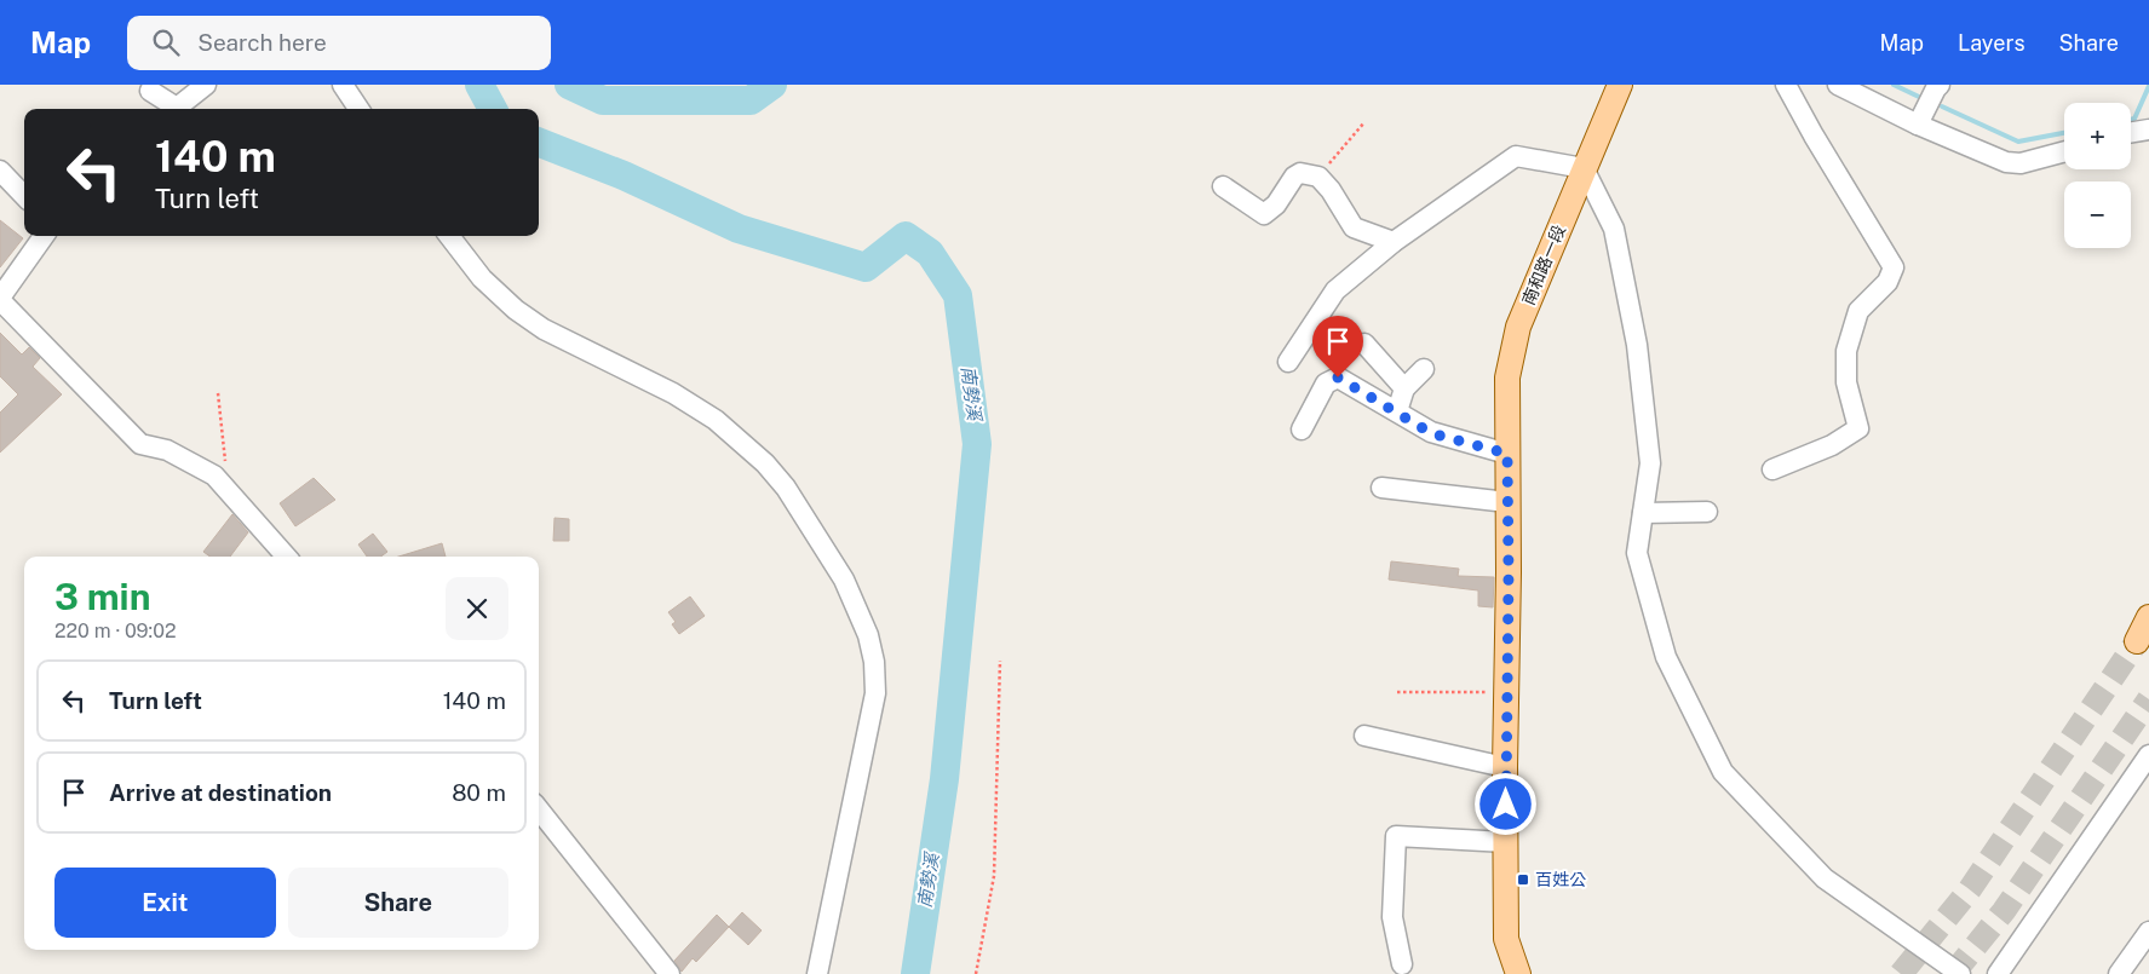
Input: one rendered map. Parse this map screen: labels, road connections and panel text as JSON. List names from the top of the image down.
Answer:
{
  "streets": {
    "main road": ["南和路一段"]
  },
  "water": ["南勢溪"],
  "places": {
    "transit": ["百姓公"]
  },
  "page": {
    "header": "Map",
    "search": "Search here",
    "nav": ["Map", "Layers", "Share"],
    "map_buttons": ["+", "−"],
    "turn": ["140 m", "Turn left"],
    "heading": ["3 min", "220 m · 09:02"],
    "list": [
      {
        "name": "Turn left",
        "value": "140 m"
      },
      {
        "name": "Arrive at destination",
        "value": "80 m"
      }
    ],
    "buttons": ["Exit", "Share"]
  }
}
